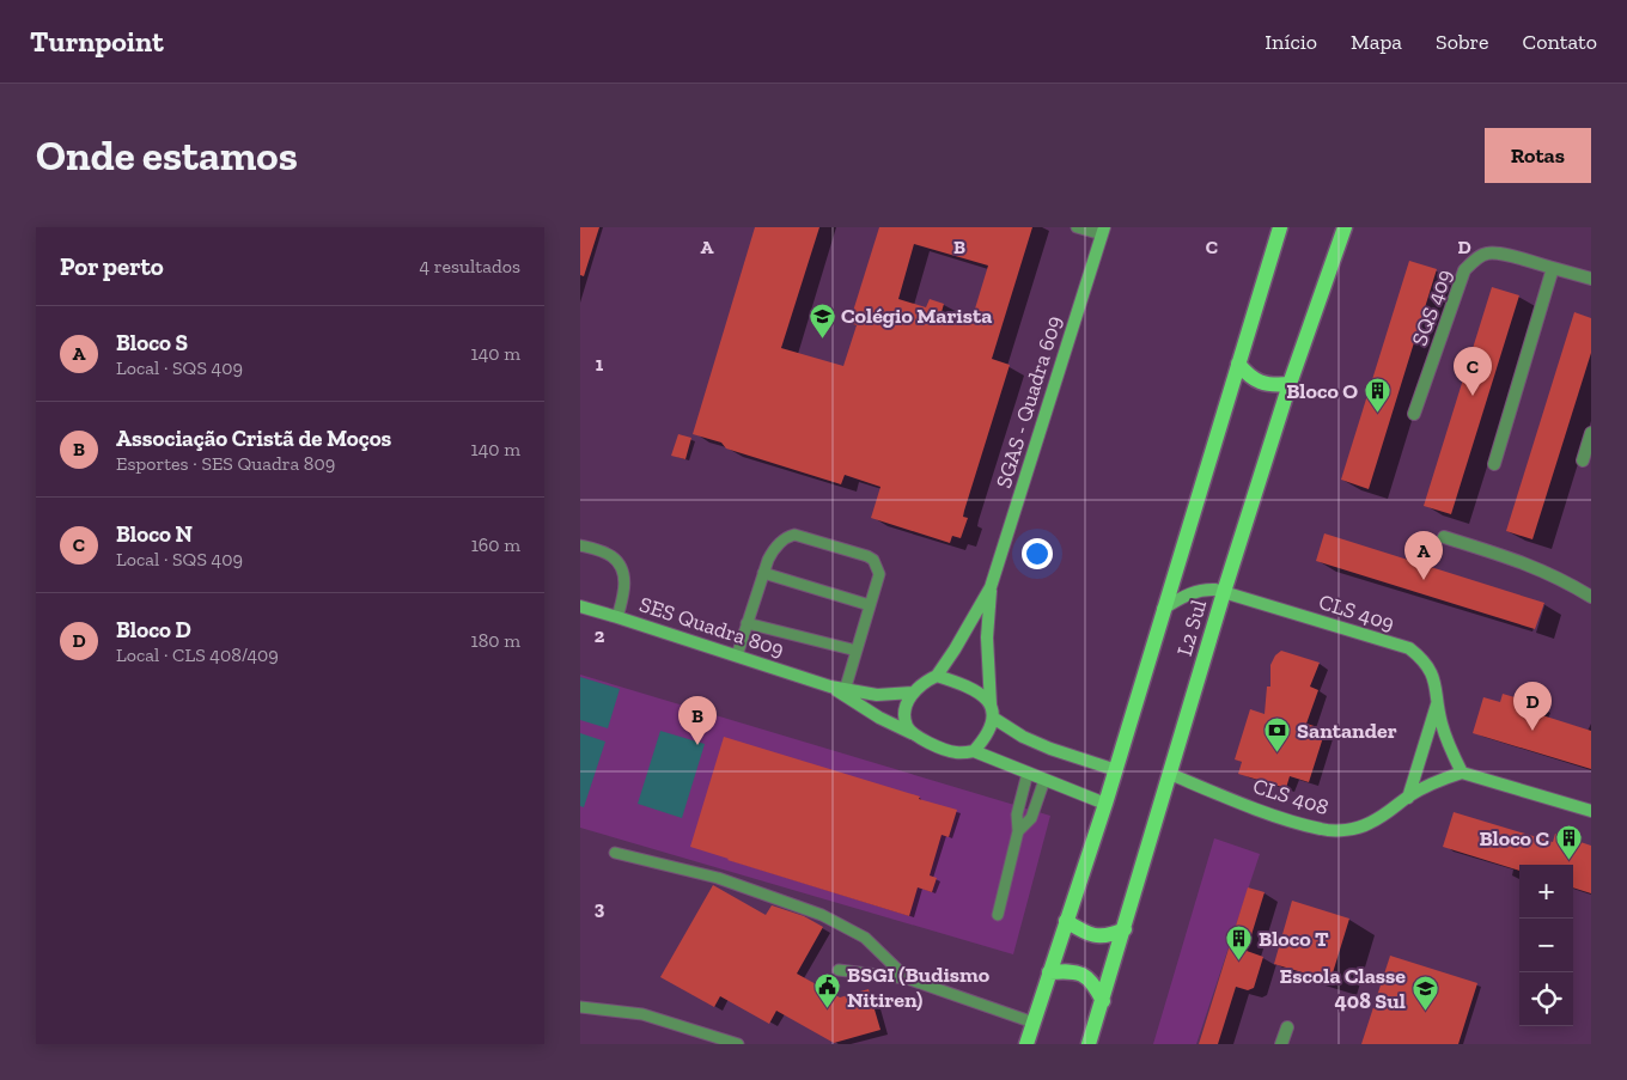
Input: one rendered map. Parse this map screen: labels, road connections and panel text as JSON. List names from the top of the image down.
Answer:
{
  "streets": {
    "main road": ["L2 Sul"],
    "street": [
      "SQS 409",
      "SGAS - Quadra 609",
      "CLS 409",
      "SES Quadra 809",
      "CLS 408"
    ]
  },
  "crossings": [
    ["SGAS - Quadra 609", "SES Quadra 809"],
    ["CLS 409", "L2 Sul"],
    ["CLS 409", "CLS 408"],
    ["L2 Sul", "CLS 408"]
  ],
  "places": {
    "school or university": ["Colégio Marista", "Escola Classe 408 Sul"],
    "building": ["Bloco O", "Bloco C", "Bloco T"],
    "bank": ["Santander"],
    "public building": ["BSGI (Budismo Nitiren)"]
  },
  "page": {
    "header": "Turnpoint",
    "nav": [
      "Início",
      "Mapa",
      "Sobre",
      "Contato"
    ],
    "buttons": "Rotas",
    "title": "Onde estamos",
    "heading": ["Por perto", "4 resultados"],
    "list": [
      {
        "mark": "A",
        "name": "Bloco S",
        "note": "Local · SQS 409",
        "value": "140 m"
      },
      {
        "mark": "B",
        "name": "Associação Cristã de Moços",
        "note": "Esportes · SES Quadra 809",
        "value": "140 m"
      },
      {
        "mark": "C",
        "name": "Bloco N",
        "note": "Local · SQS 409",
        "value": "160 m"
      },
      {
        "mark": "D",
        "name": "Bloco D",
        "note": "Local · CLS 408/409",
        "value": "180 m"
      }
    ],
    "pins": [
      "C",
      "A",
      "D",
      "B"
    ],
    "map_buttons": ["+", "−"]
  },
  "grid": {
    "columns": [
      "A",
      "B",
      "C",
      "D"
    ],
    "rows": ["1", "2", "3"]
  }
}
